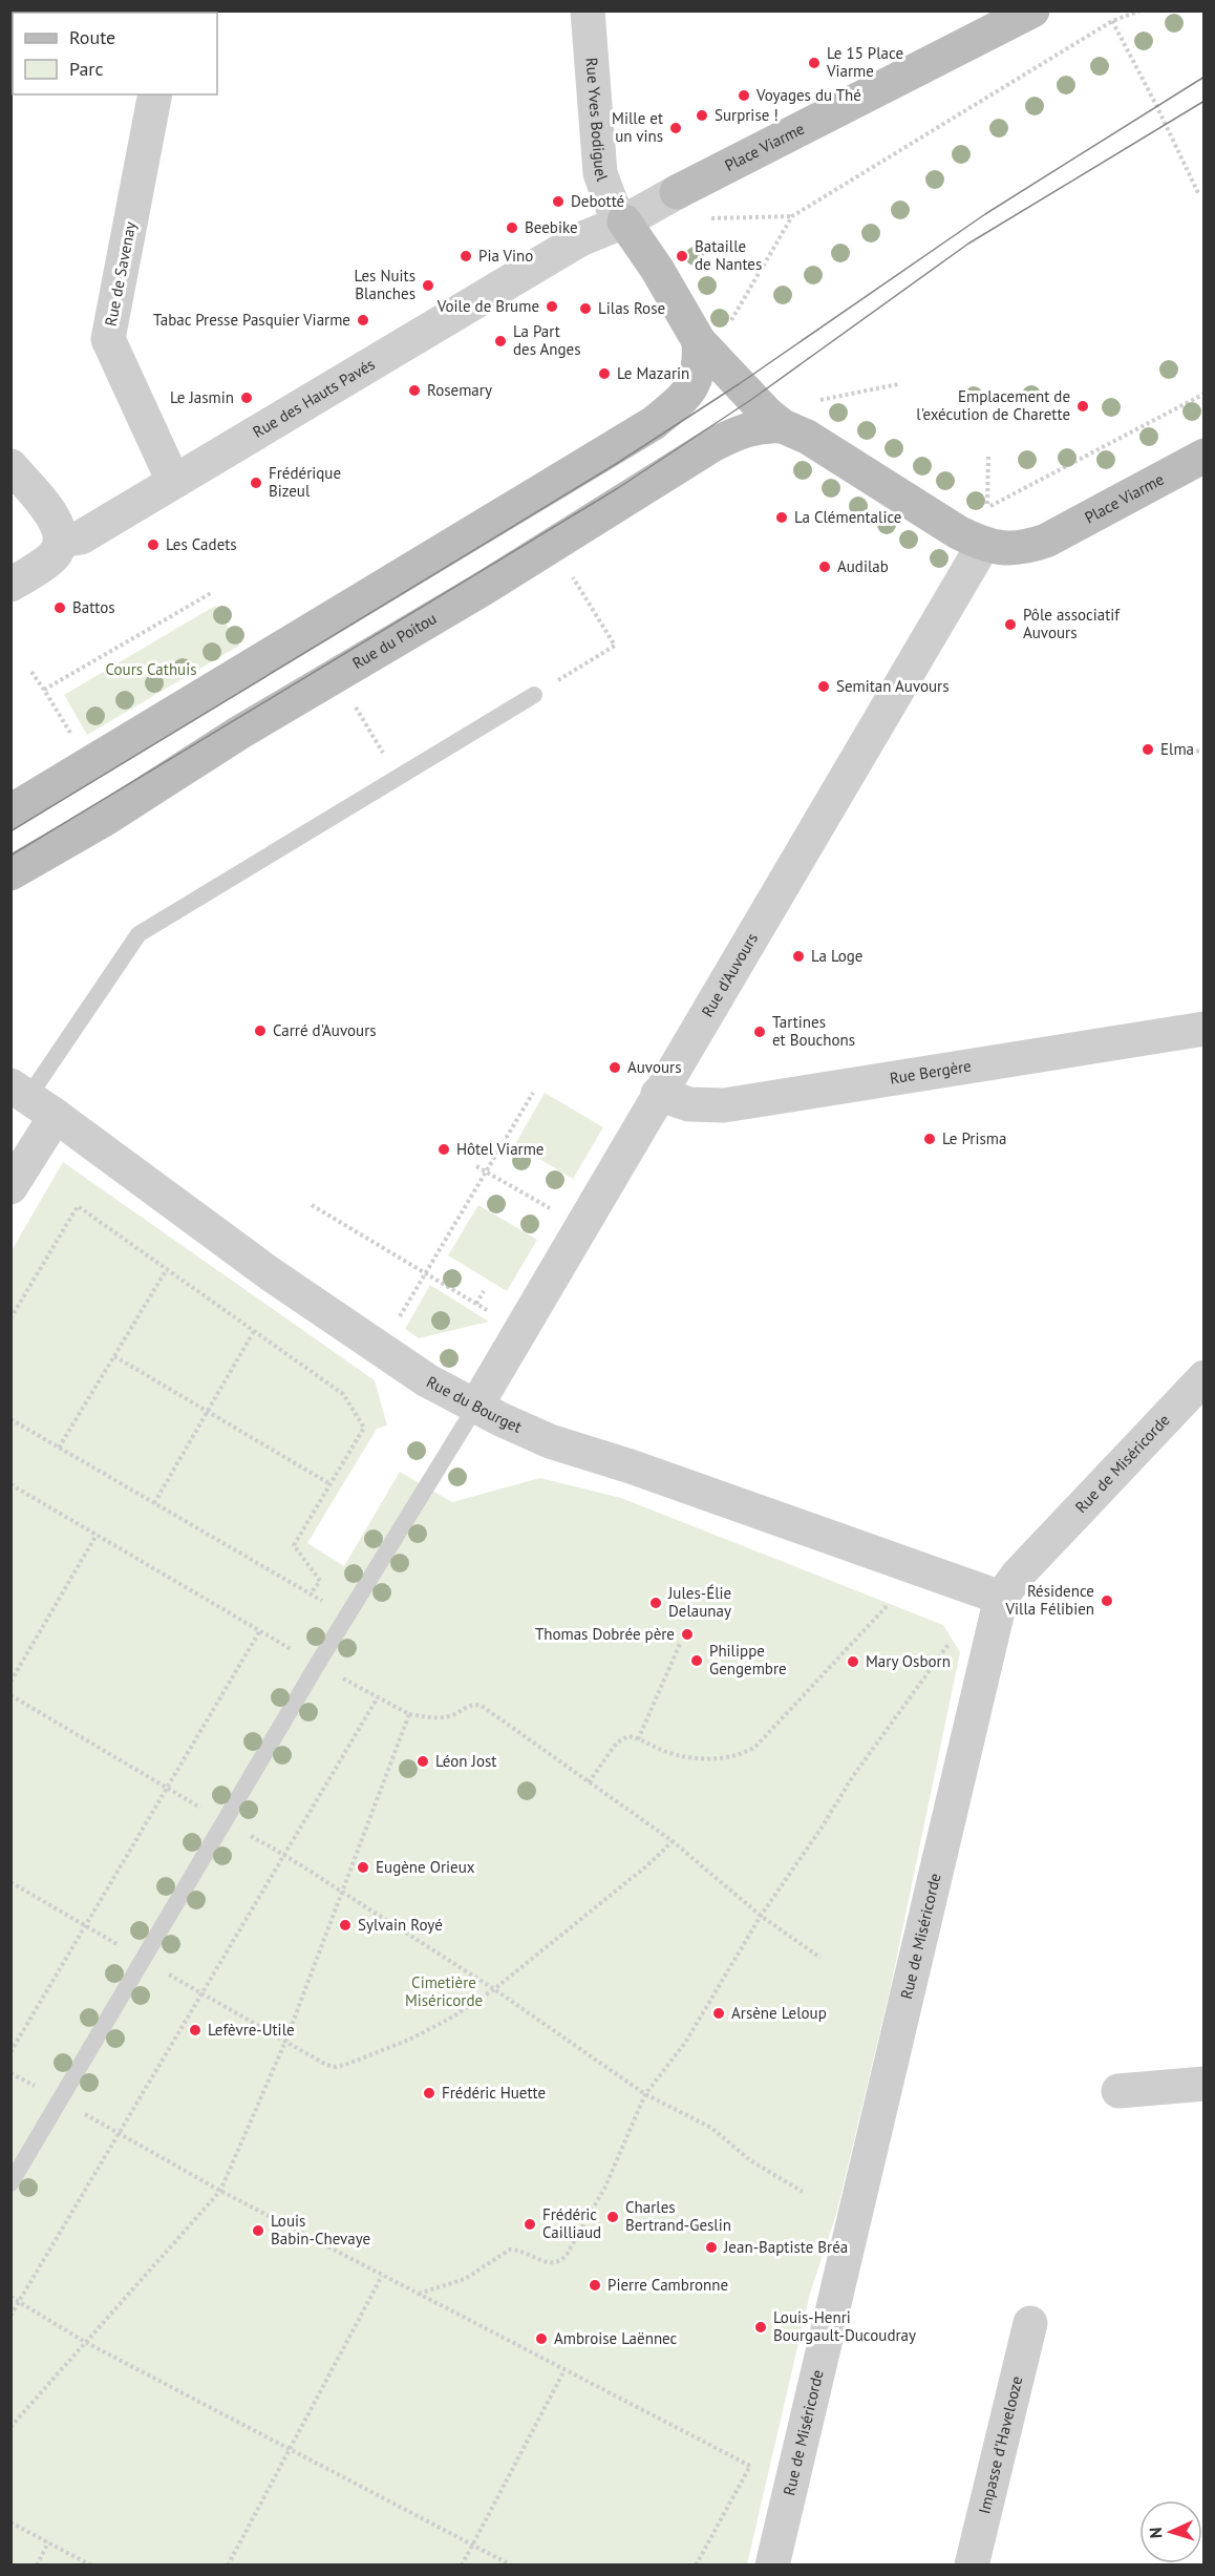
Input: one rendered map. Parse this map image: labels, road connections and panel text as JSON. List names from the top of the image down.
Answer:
{
  "streets": {
    "street": [
      "Rue Yves Bodiguel",
      "Place Viarme",
      "Rue de Savenay",
      "Rue des Hauts Pavés",
      "Rue du Poitou",
      "Rue d'Auvours",
      "Rue Bergère",
      "Rue du Bourget",
      "Rue de Miséricorde",
      "Impasse d'Havelooze"
    ]
  },
  "crossings": [
    ["Rue Yves Bodiguel", "Place Viarme"],
    ["Rue Yves Bodiguel", "Rue des Hauts Pavés"],
    ["Place Viarme", "Rue des Hauts Pavés"],
    ["Place Viarme", "Rue du Poitou"],
    ["Place Viarme", "Rue d'Auvours"],
    ["Rue de Savenay", "Rue des Hauts Pavés"],
    ["Rue d'Auvours", "Rue Bergère"],
    ["Rue d'Auvours", "Rue du Bourget"],
    ["Rue du Bourget", "Rue de Miséricorde"]
  ],
  "parks": ["Cours Cathuis", "Cimetière Miséricorde"],
  "places": [
    "Le 15 Place Viarme",
    "Voyages du Thé",
    "Surprise !",
    "Mille et un vins",
    "Debotté",
    "Beebike",
    "Pia Vino",
    "Bataille de Nantes",
    "Les Nuits Blanches",
    "Voile de Brume",
    "Lilas Rose",
    "Tabac Presse Pasquier Viarme",
    "La Part des Anges",
    "Le Mazarin",
    "Rosemary",
    "Le Jasmin",
    "Emplacement de l'exécution de Charette",
    "Frédérique Bizeul",
    "La Clémentalice",
    "Les Cadets",
    "Audilab",
    "Battos",
    "Pôle associatif Auvours",
    "Semitan Auvours",
    "Elma",
    "La Loge",
    "Carré d'Auvours",
    "Tartines et Bouchons",
    "Auvours",
    "Le Prisma",
    "Hôtel Viarme",
    "Résidence Villa Félibien",
    "Jules-Élie Delaunay",
    "Thomas Dobrée père",
    "Philippe Gengembre",
    "Mary Osborn",
    "Léon Jost",
    "Eugène Orieux",
    "Sylvain Royé",
    "Arsène Leloup",
    "Lefèvre-Utile",
    "Frédéric Huette",
    "Charles Bertrand-Geslin",
    "Frédéric Cailliaud",
    "Louis Babin-Chevaye",
    "Jean-Baptiste Bréa",
    "Pierre Cambronne",
    "Louis-Henri Bourgault-Ducoudray",
    "Ambroise Laënnec"
  ],
  "legend": ["Route", "Parc"],
  "north": "left"
}
